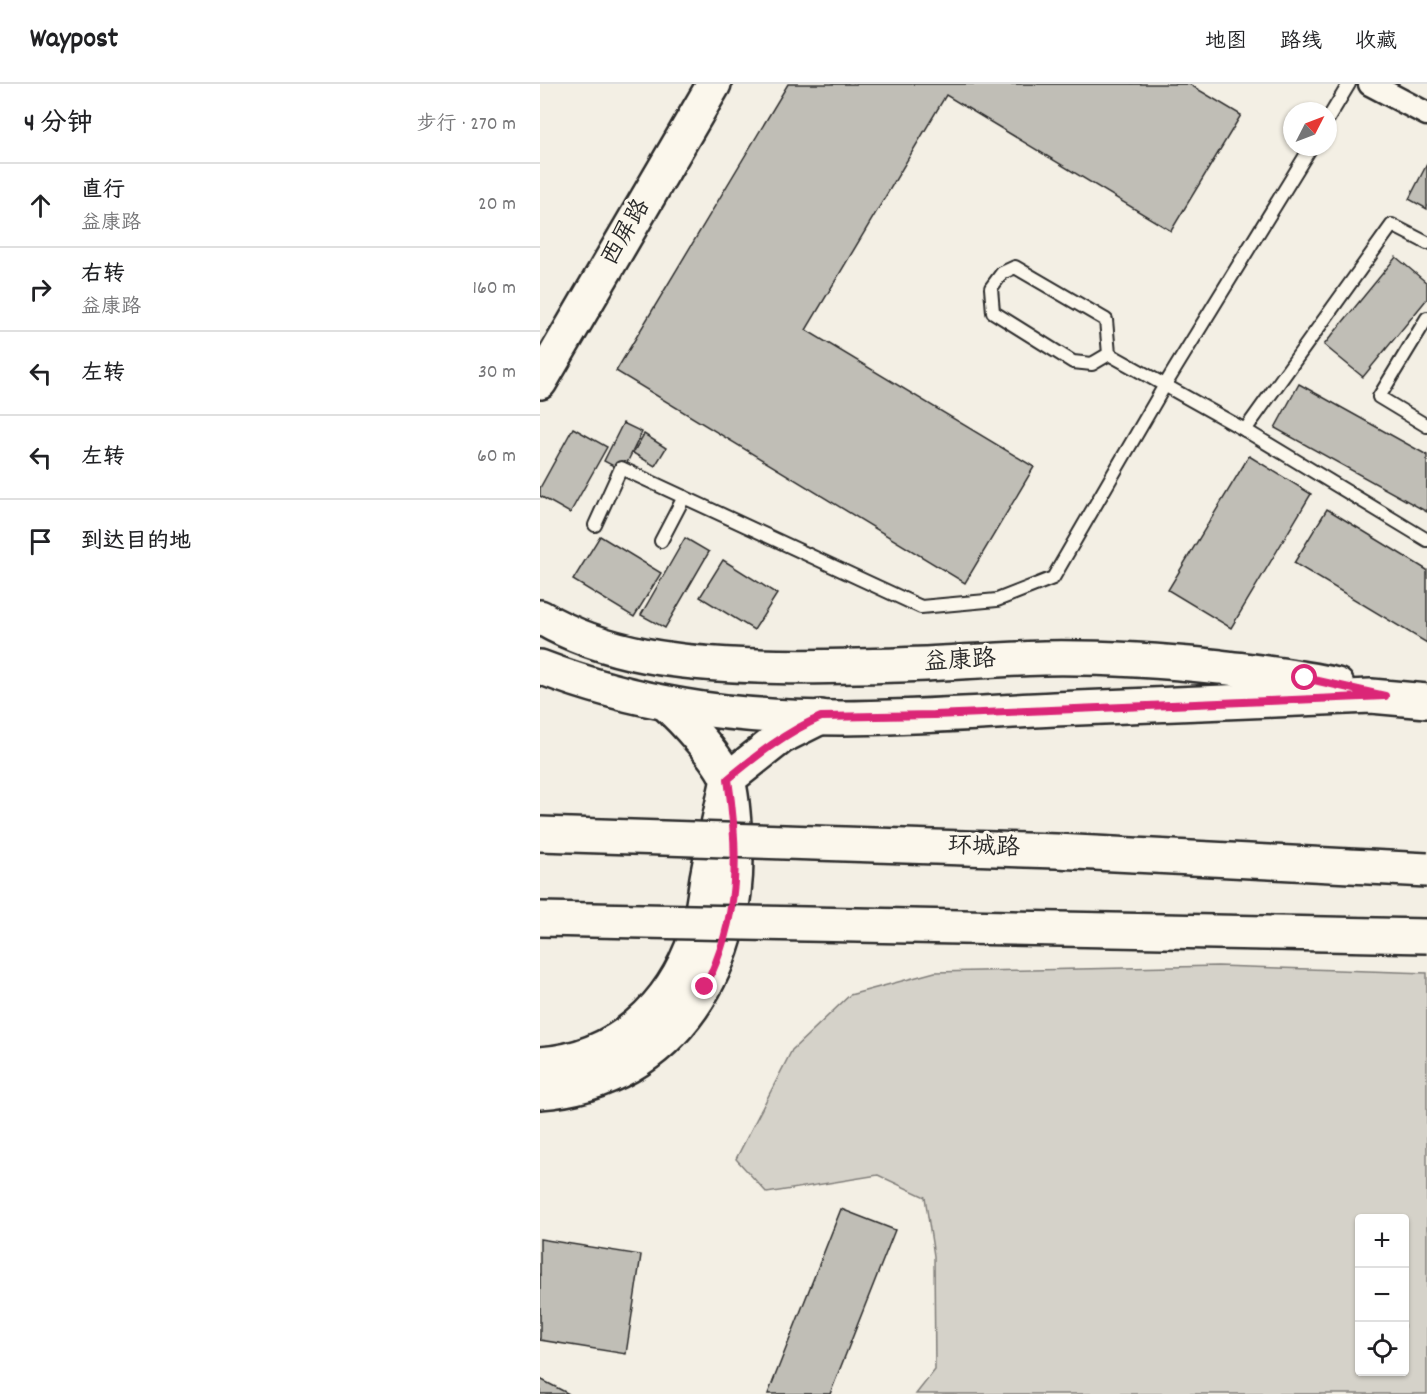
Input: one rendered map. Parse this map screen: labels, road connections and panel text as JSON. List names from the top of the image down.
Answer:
{
  "streets": {
    "main road": ["西屏路", "益康路", "环城路"]
  },
  "north": "top right",
  "page": {
    "header": "Waypost",
    "nav": ["地图", "路线", "收藏"],
    "heading": ["4 分钟", "步行 · 270 m"],
    "list": [
      ["直行", "益康路", "20 m"],
      ["右转", "益康路", "160 m"],
      ["左转", "30 m"],
      ["左转", "60 m"],
      "到达目的地"
    ],
    "map_buttons": ["+", "−"]
  }
}
